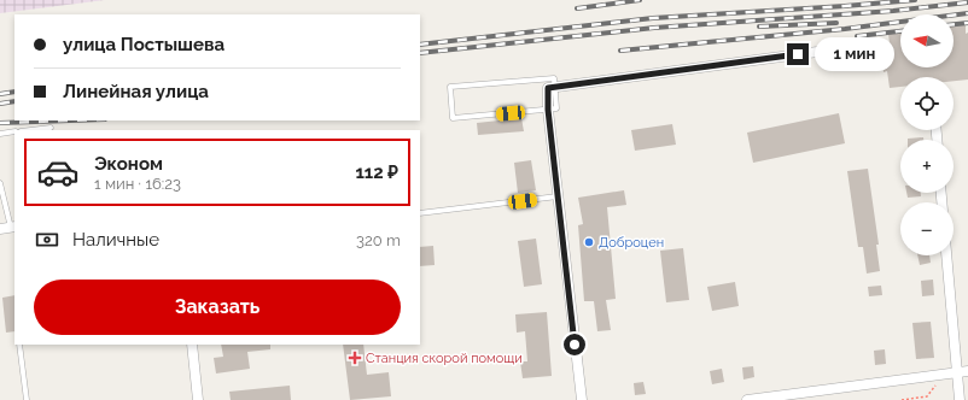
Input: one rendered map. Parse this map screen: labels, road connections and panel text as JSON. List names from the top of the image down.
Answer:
{
  "places": {
    "other": ["Доброцен"],
    "health": ["Станция скорой помощи"]
  },
  "north": "left",
  "page": {
    "map_buttons": ["+", "−"],
    "banner": ["улица Постышева", "Линейная улица"],
    "bubble": "1 мин",
    "list": [
      {
        "name": "Эконом",
        "note": "1 мин · 16:23",
        "value": "112 ₽"
      }
    ],
    "pay": ["Наличные", "320 m"],
    "buttons": "Заказать"
  }
}
